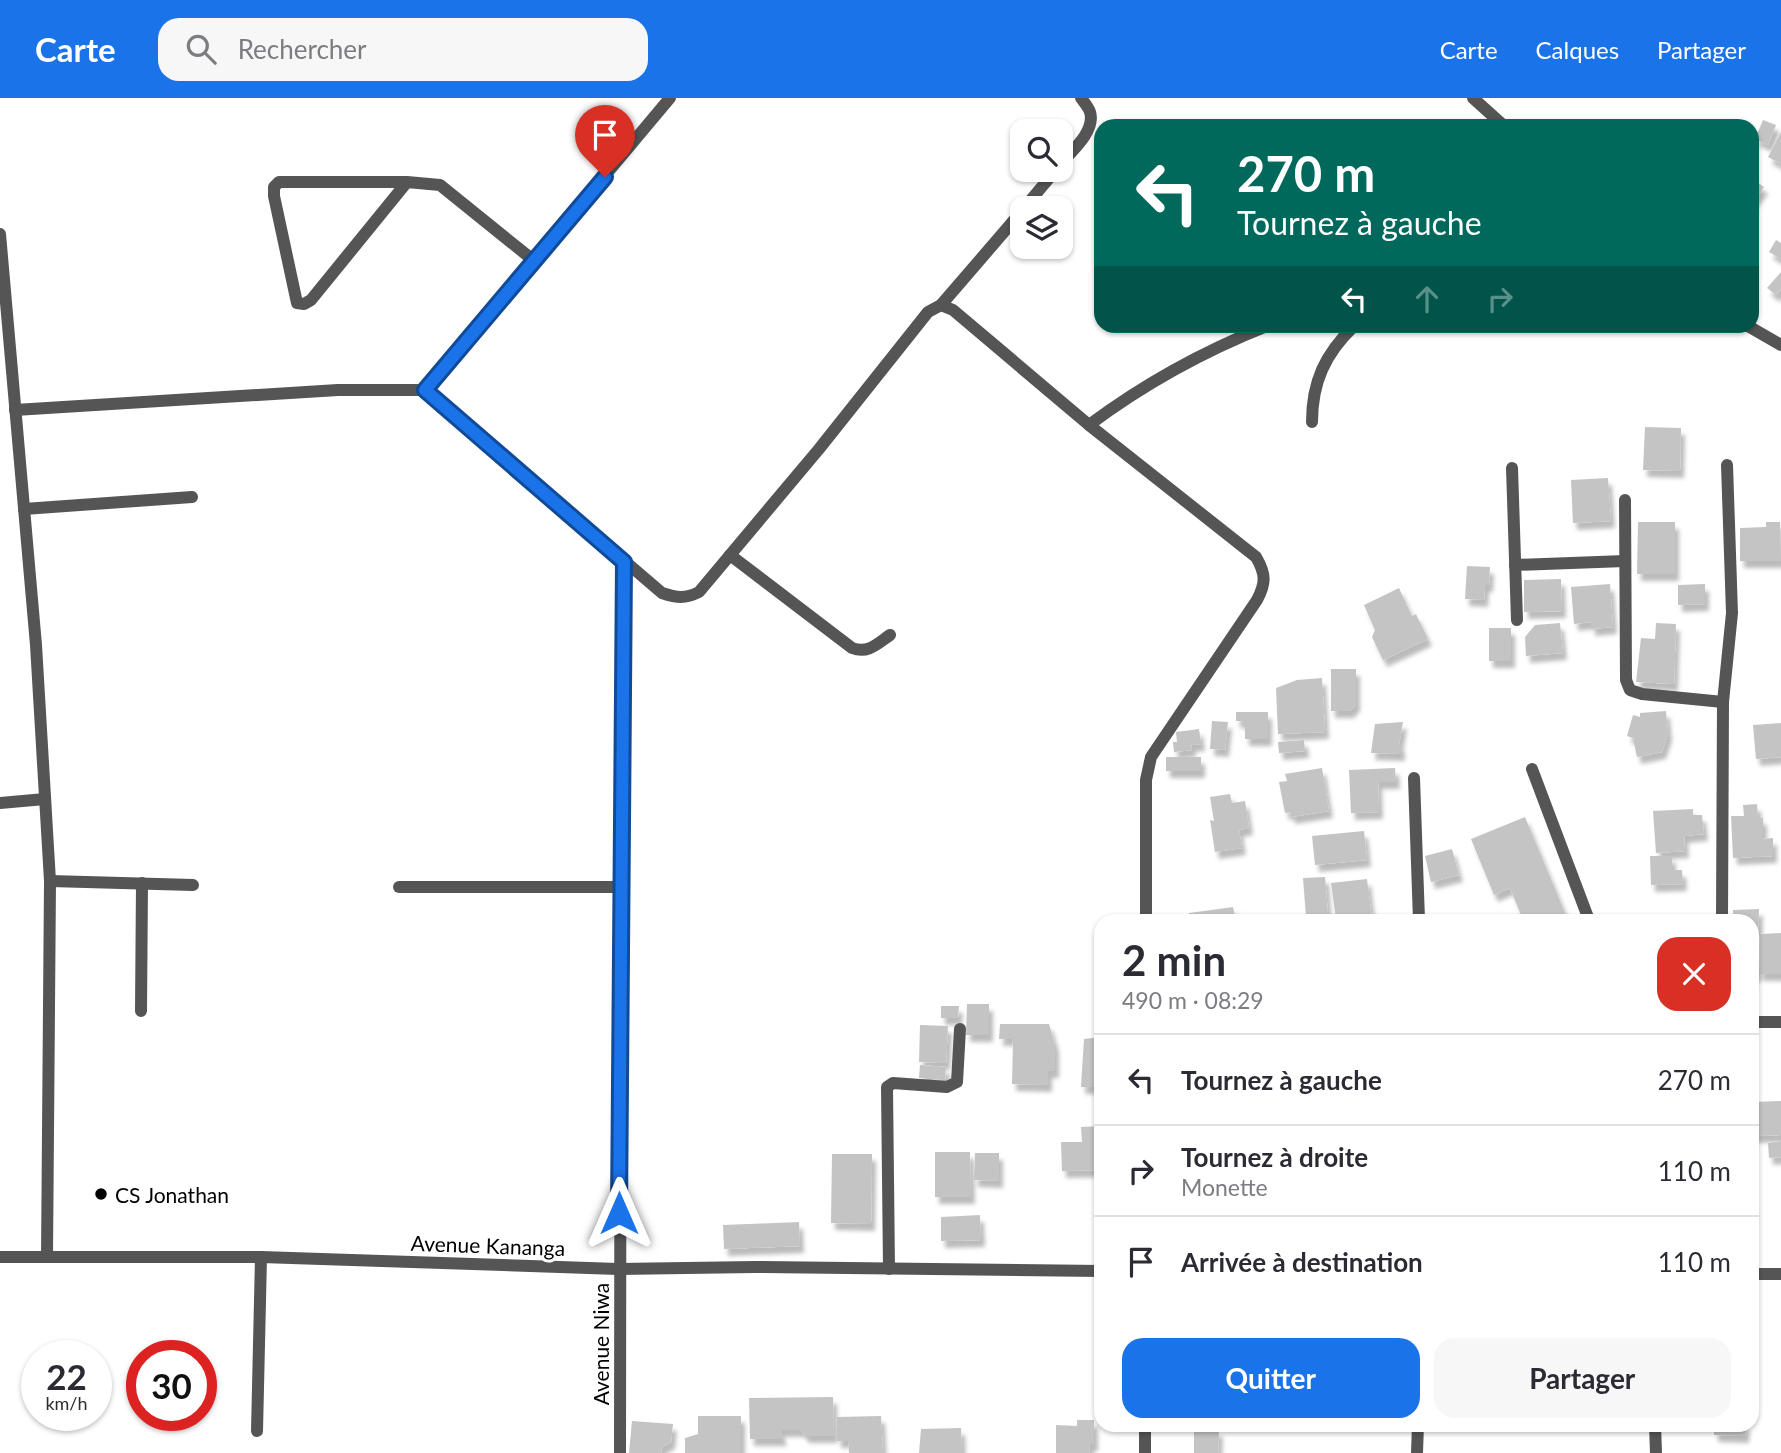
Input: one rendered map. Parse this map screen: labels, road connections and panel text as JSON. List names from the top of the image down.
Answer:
{
  "streets": {
    "street": ["Avenue Kananga", "Avenue Niwa"]
  },
  "crossings": [
    ["Avenue Kananga", "Avenue Niwa"]
  ],
  "places": ["CS Jonathan"],
  "page": {
    "header": "Carte",
    "search": "Rechercher",
    "nav": ["Carte", "Calques", "Partager"],
    "turn": ["270 m", "Tournez à gauche"],
    "heading": ["2 min", "490 m · 08:29"],
    "list": [
      {
        "name": "Tournez à gauche",
        "value": "270 m"
      },
      {
        "name": "Tournez à droite",
        "note": "Monette",
        "value": "110 m"
      },
      {
        "name": "Arrivée à destination",
        "value": "110 m"
      }
    ],
    "buttons": ["Quitter", "Partager"],
    "speed": "22 km/h",
    "limit": "30"
  }
}
